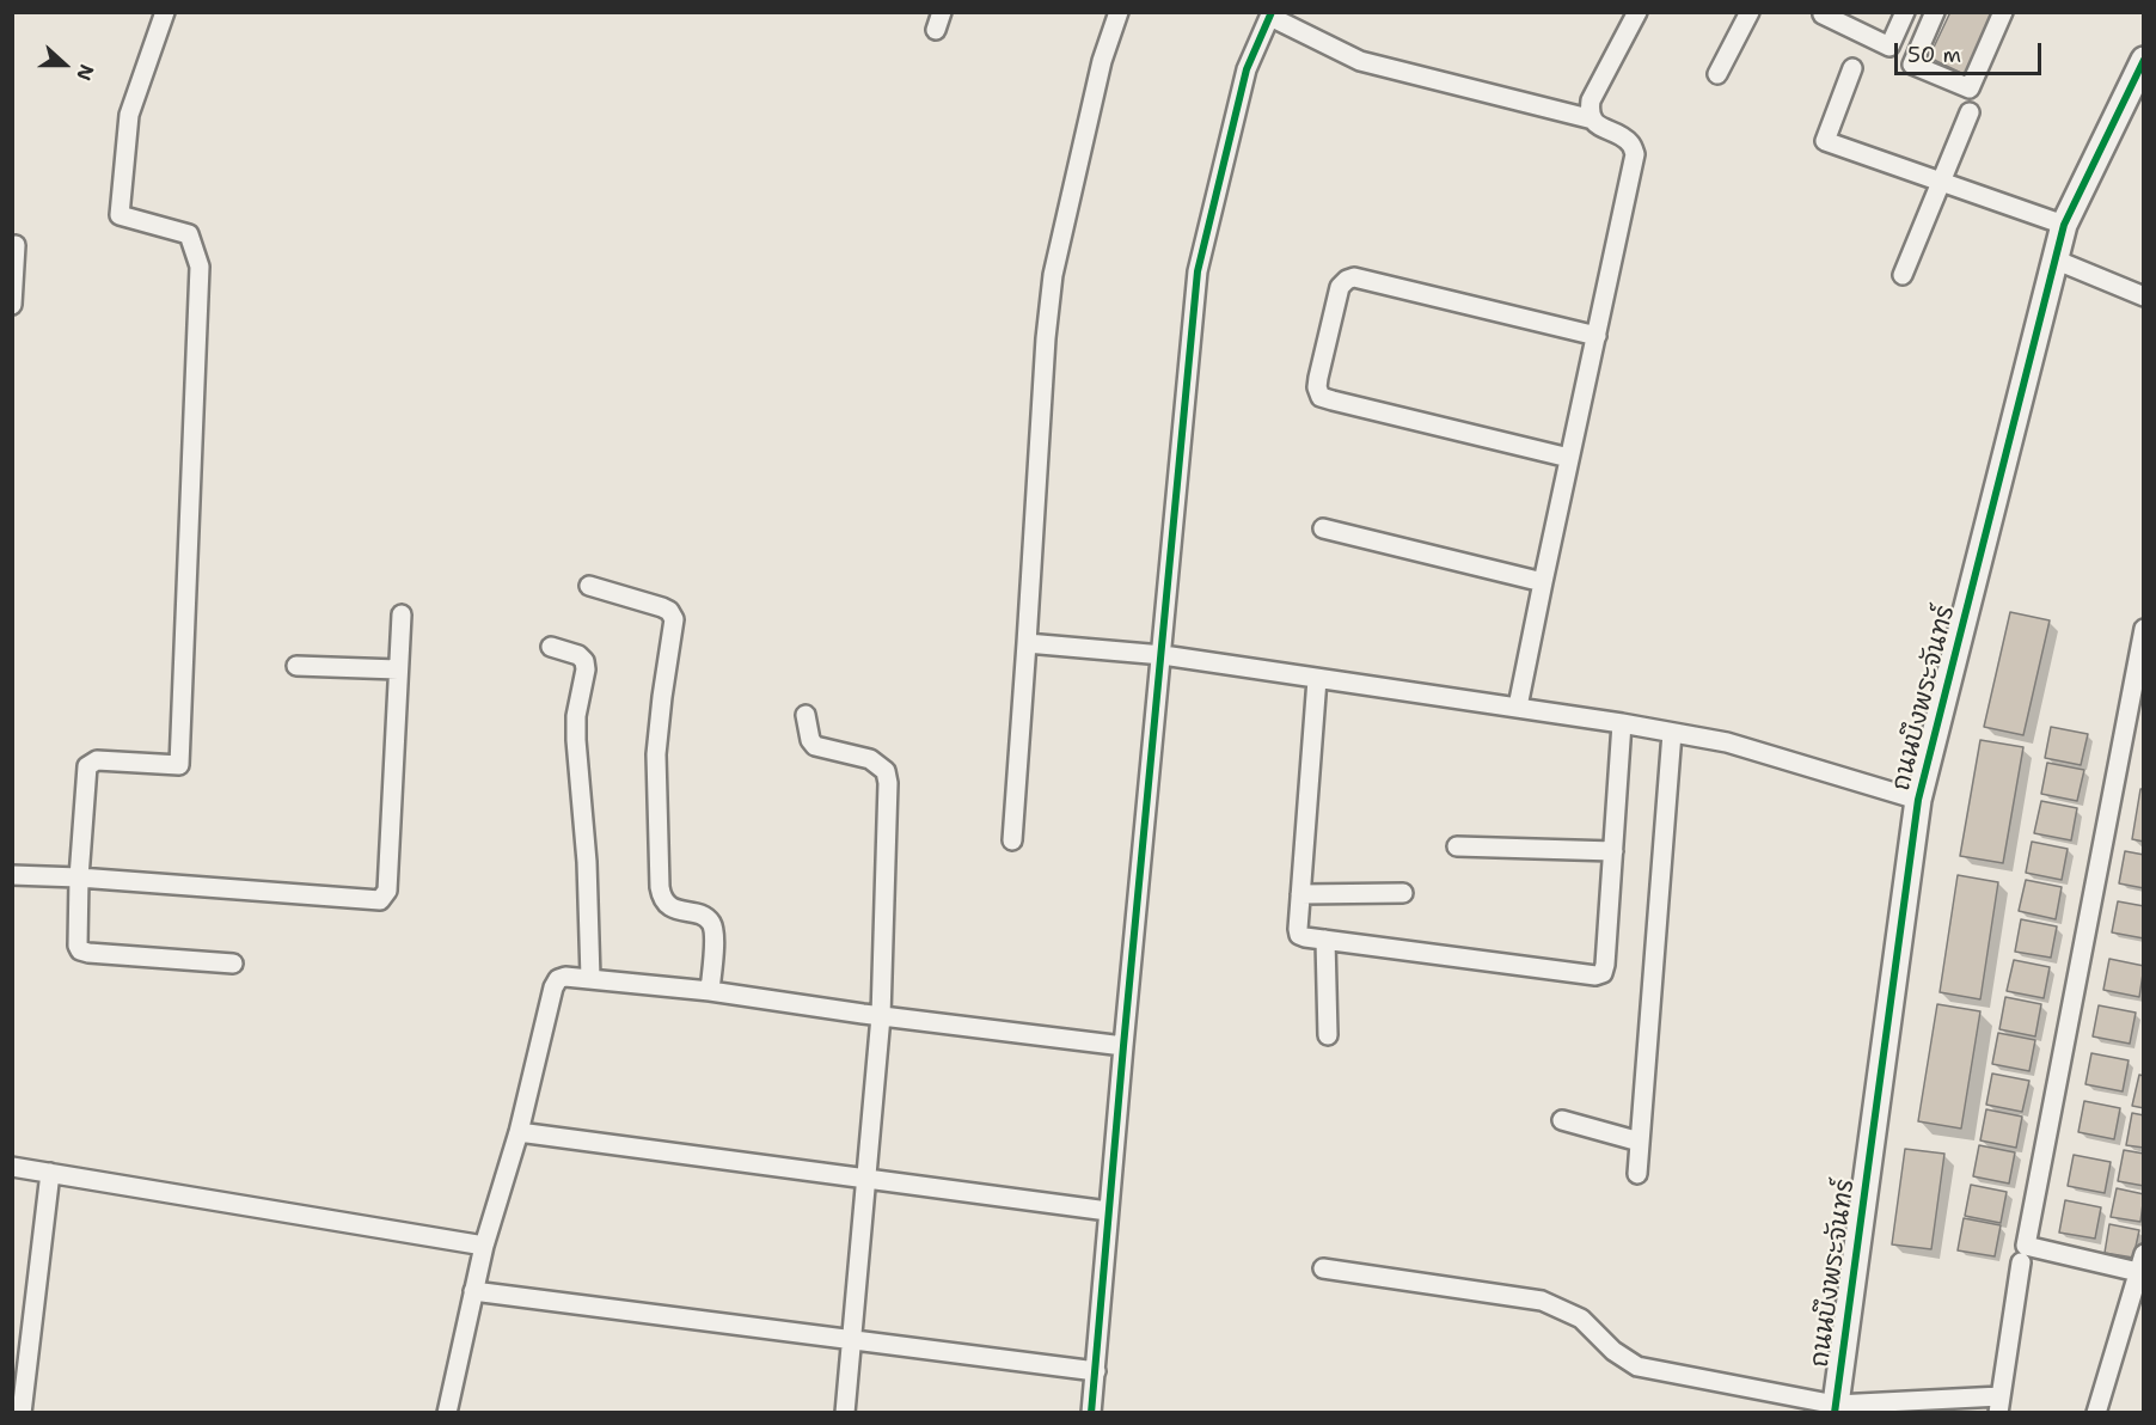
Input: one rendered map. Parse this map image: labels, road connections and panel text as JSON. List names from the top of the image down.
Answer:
{
  "streets": {
    "street": ["ถนนบึงพระจันทร์"]
  },
  "scale_bar": "50 m",
  "north": "right"
}
